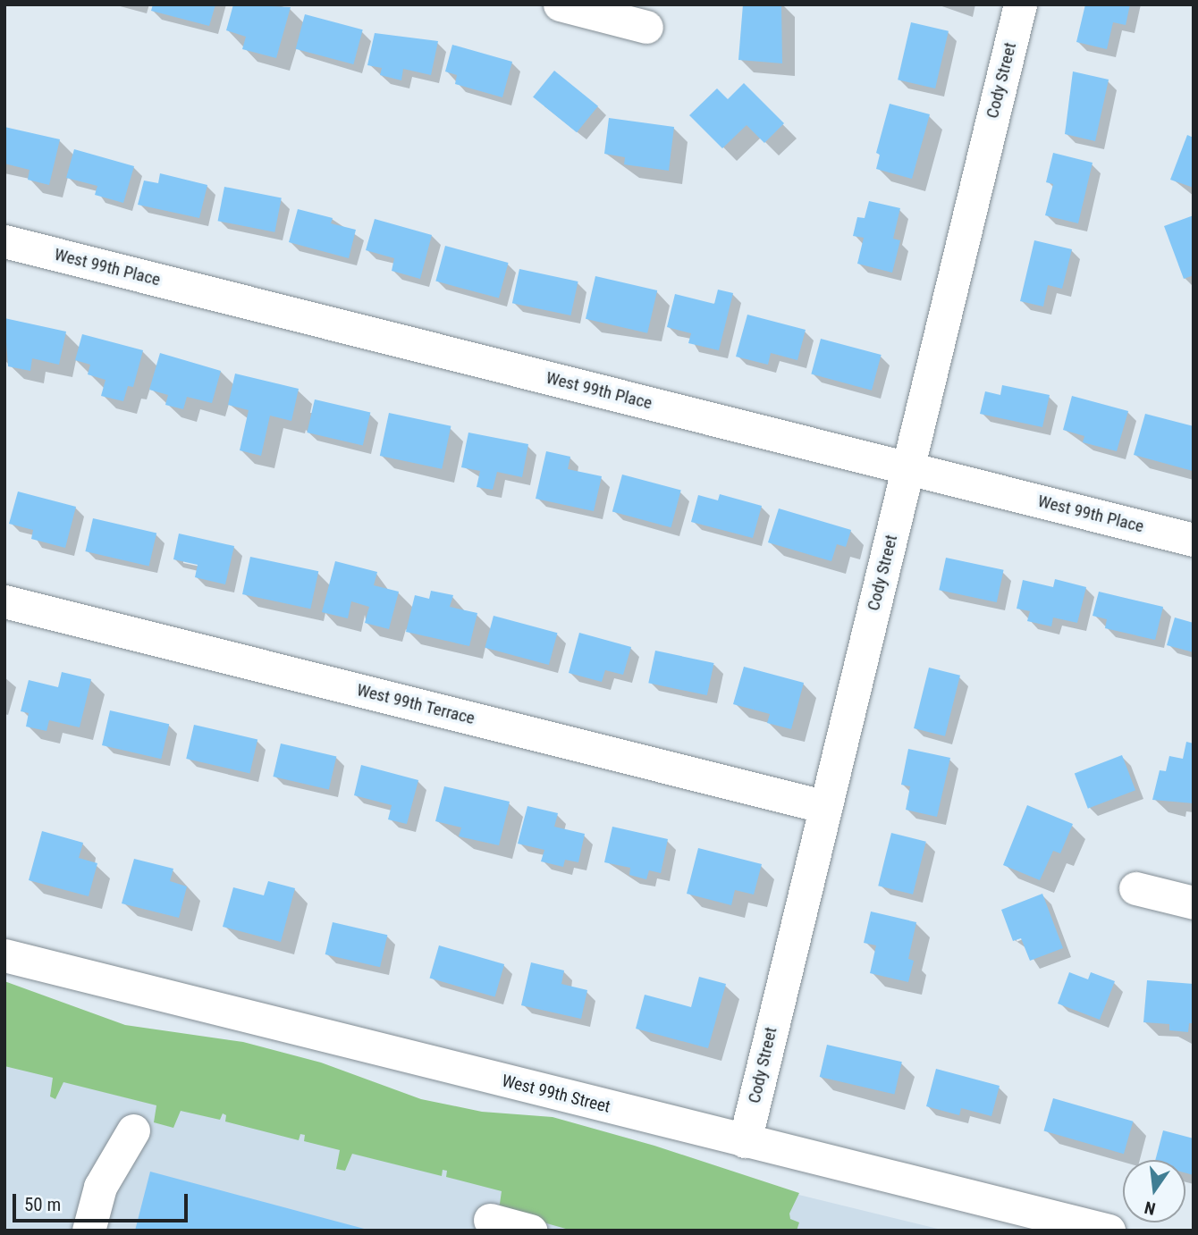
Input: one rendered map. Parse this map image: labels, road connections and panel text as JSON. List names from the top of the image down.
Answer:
{
  "streets": {
    "street": [
      "Cody Street",
      "West 99th Place",
      "West 99th Terrace",
      "West 99th Street"
    ]
  },
  "crossings": [
    ["Cody Street", "West 99th Place"],
    ["Cody Street", "West 99th Terrace"],
    ["Cody Street", "West 99th Street"]
  ],
  "scale_bar": "50 m",
  "north": "bottom"
}
